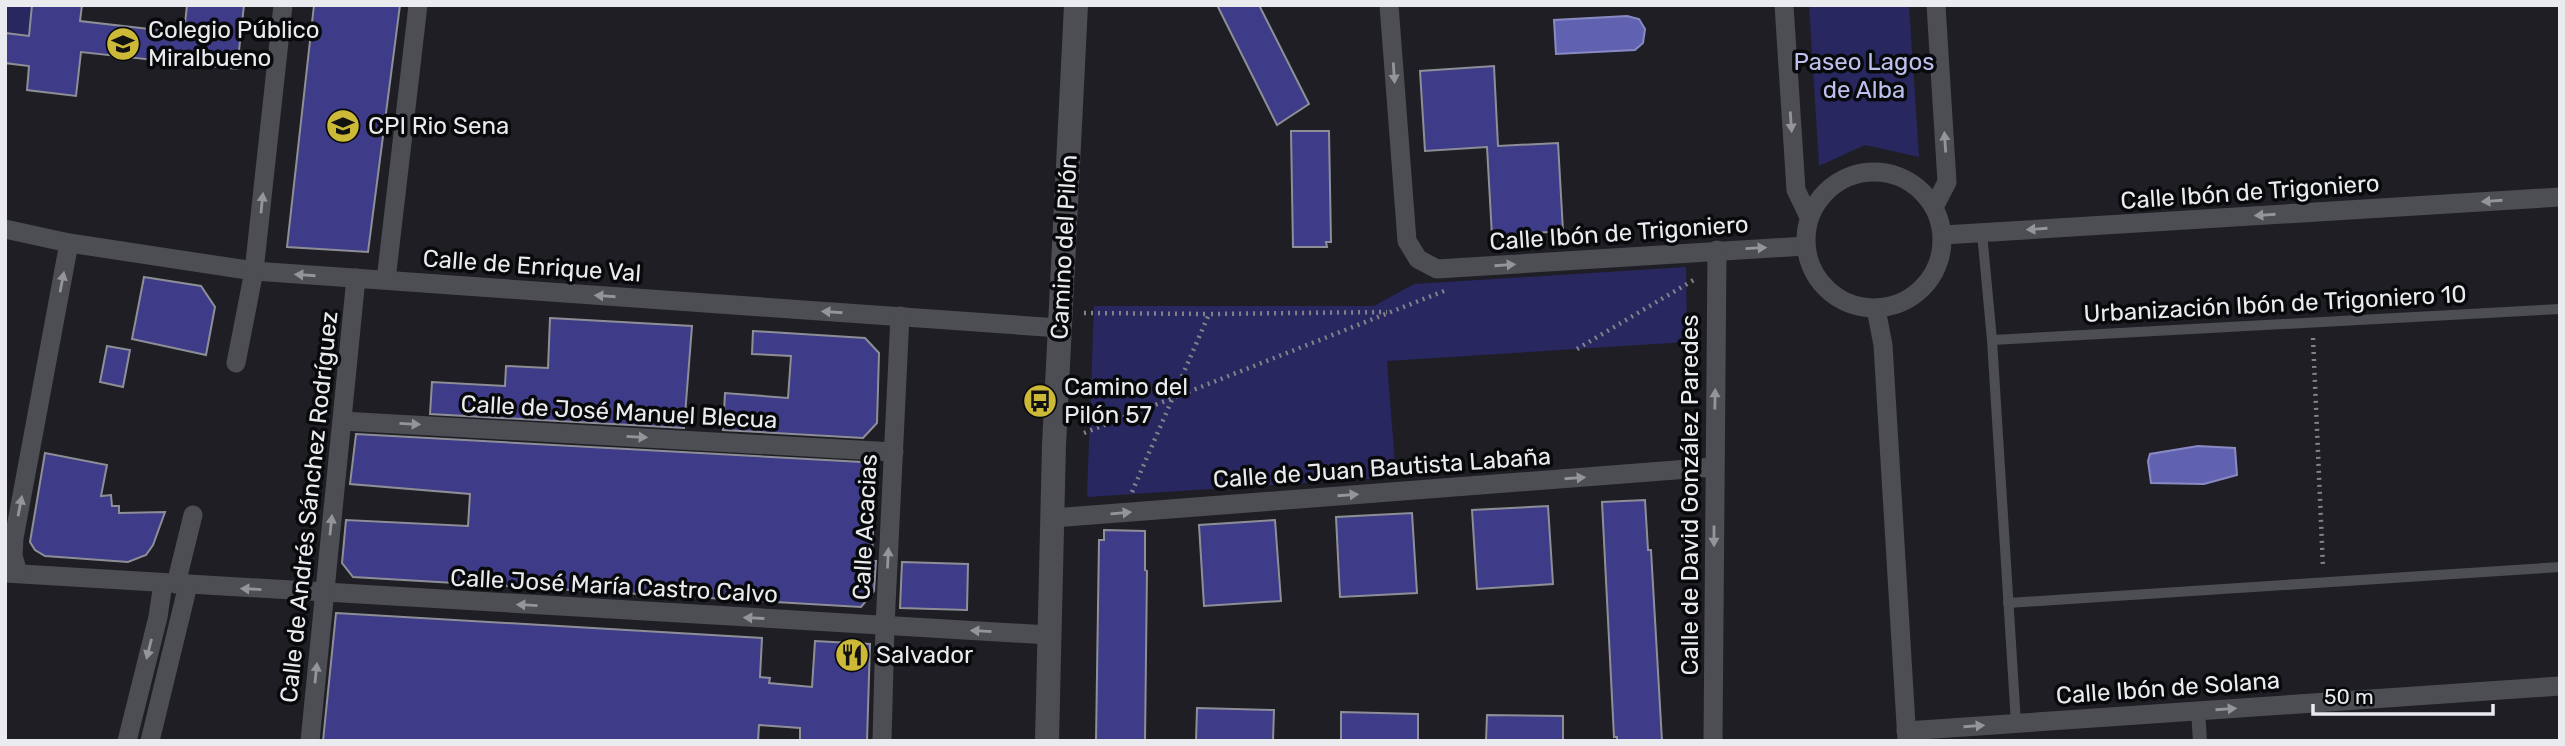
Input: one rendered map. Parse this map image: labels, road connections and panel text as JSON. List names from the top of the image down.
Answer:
{
  "streets": {
    "street": [
      "Calle Ibón de Trigoniero",
      "Camino del Pilón",
      "Calle de Enrique Val",
      "Calle de José Manuel Blecua",
      "Calle de Juan Bautista Labaña",
      "Calle de David González Paredes",
      "Calle de Andrés Sánchez Rodríguez",
      "Calle Acacias",
      "Calle José María Castro Calvo",
      "Calle Ibón de Solana"
    ],
    "lane": ["Urbanización Ibón de Trigoniero 10"]
  },
  "crossings": [
    ["Calle Ibón de Trigoniero", "Calle de David González Paredes"],
    ["Camino del Pilón", "Calle de Enrique Val"],
    ["Camino del Pilón", "Calle de Juan Bautista Labaña"],
    ["Camino del Pilón", "Calle José María Castro Calvo"],
    ["Calle de Enrique Val", "Calle de Andrés Sánchez Rodríguez"],
    ["Calle de Enrique Val", "Calle Acacias"],
    ["Calle de José Manuel Blecua", "Calle de Andrés Sánchez Rodríguez"],
    ["Calle de José Manuel Blecua", "Calle Acacias"],
    ["Calle de Juan Bautista Labaña", "Calle de David González Paredes"],
    ["Calle de Andrés Sánchez Rodríguez", "Calle José María Castro Calvo"],
    ["Calle Acacias", "Calle José María Castro Calvo"]
  ],
  "one_way": [
    "Calle de Enrique Val",
    "Calle de José Manuel Blecua",
    "Calle de Juan Bautista Labaña",
    "Calle Acacias",
    "Calle José María Castro Calvo",
    "Calle Ibón de Solana"
  ],
  "parks": ["Paseo Lagos de Alba"],
  "places": {
    "school or university": ["Colegio Público Miralbueno", "CPI Rio Sena"],
    "bus stop": ["Camino del Pilón 57"],
    "restaurant": ["Salvador"]
  },
  "scale_bar": "50 m"
}
